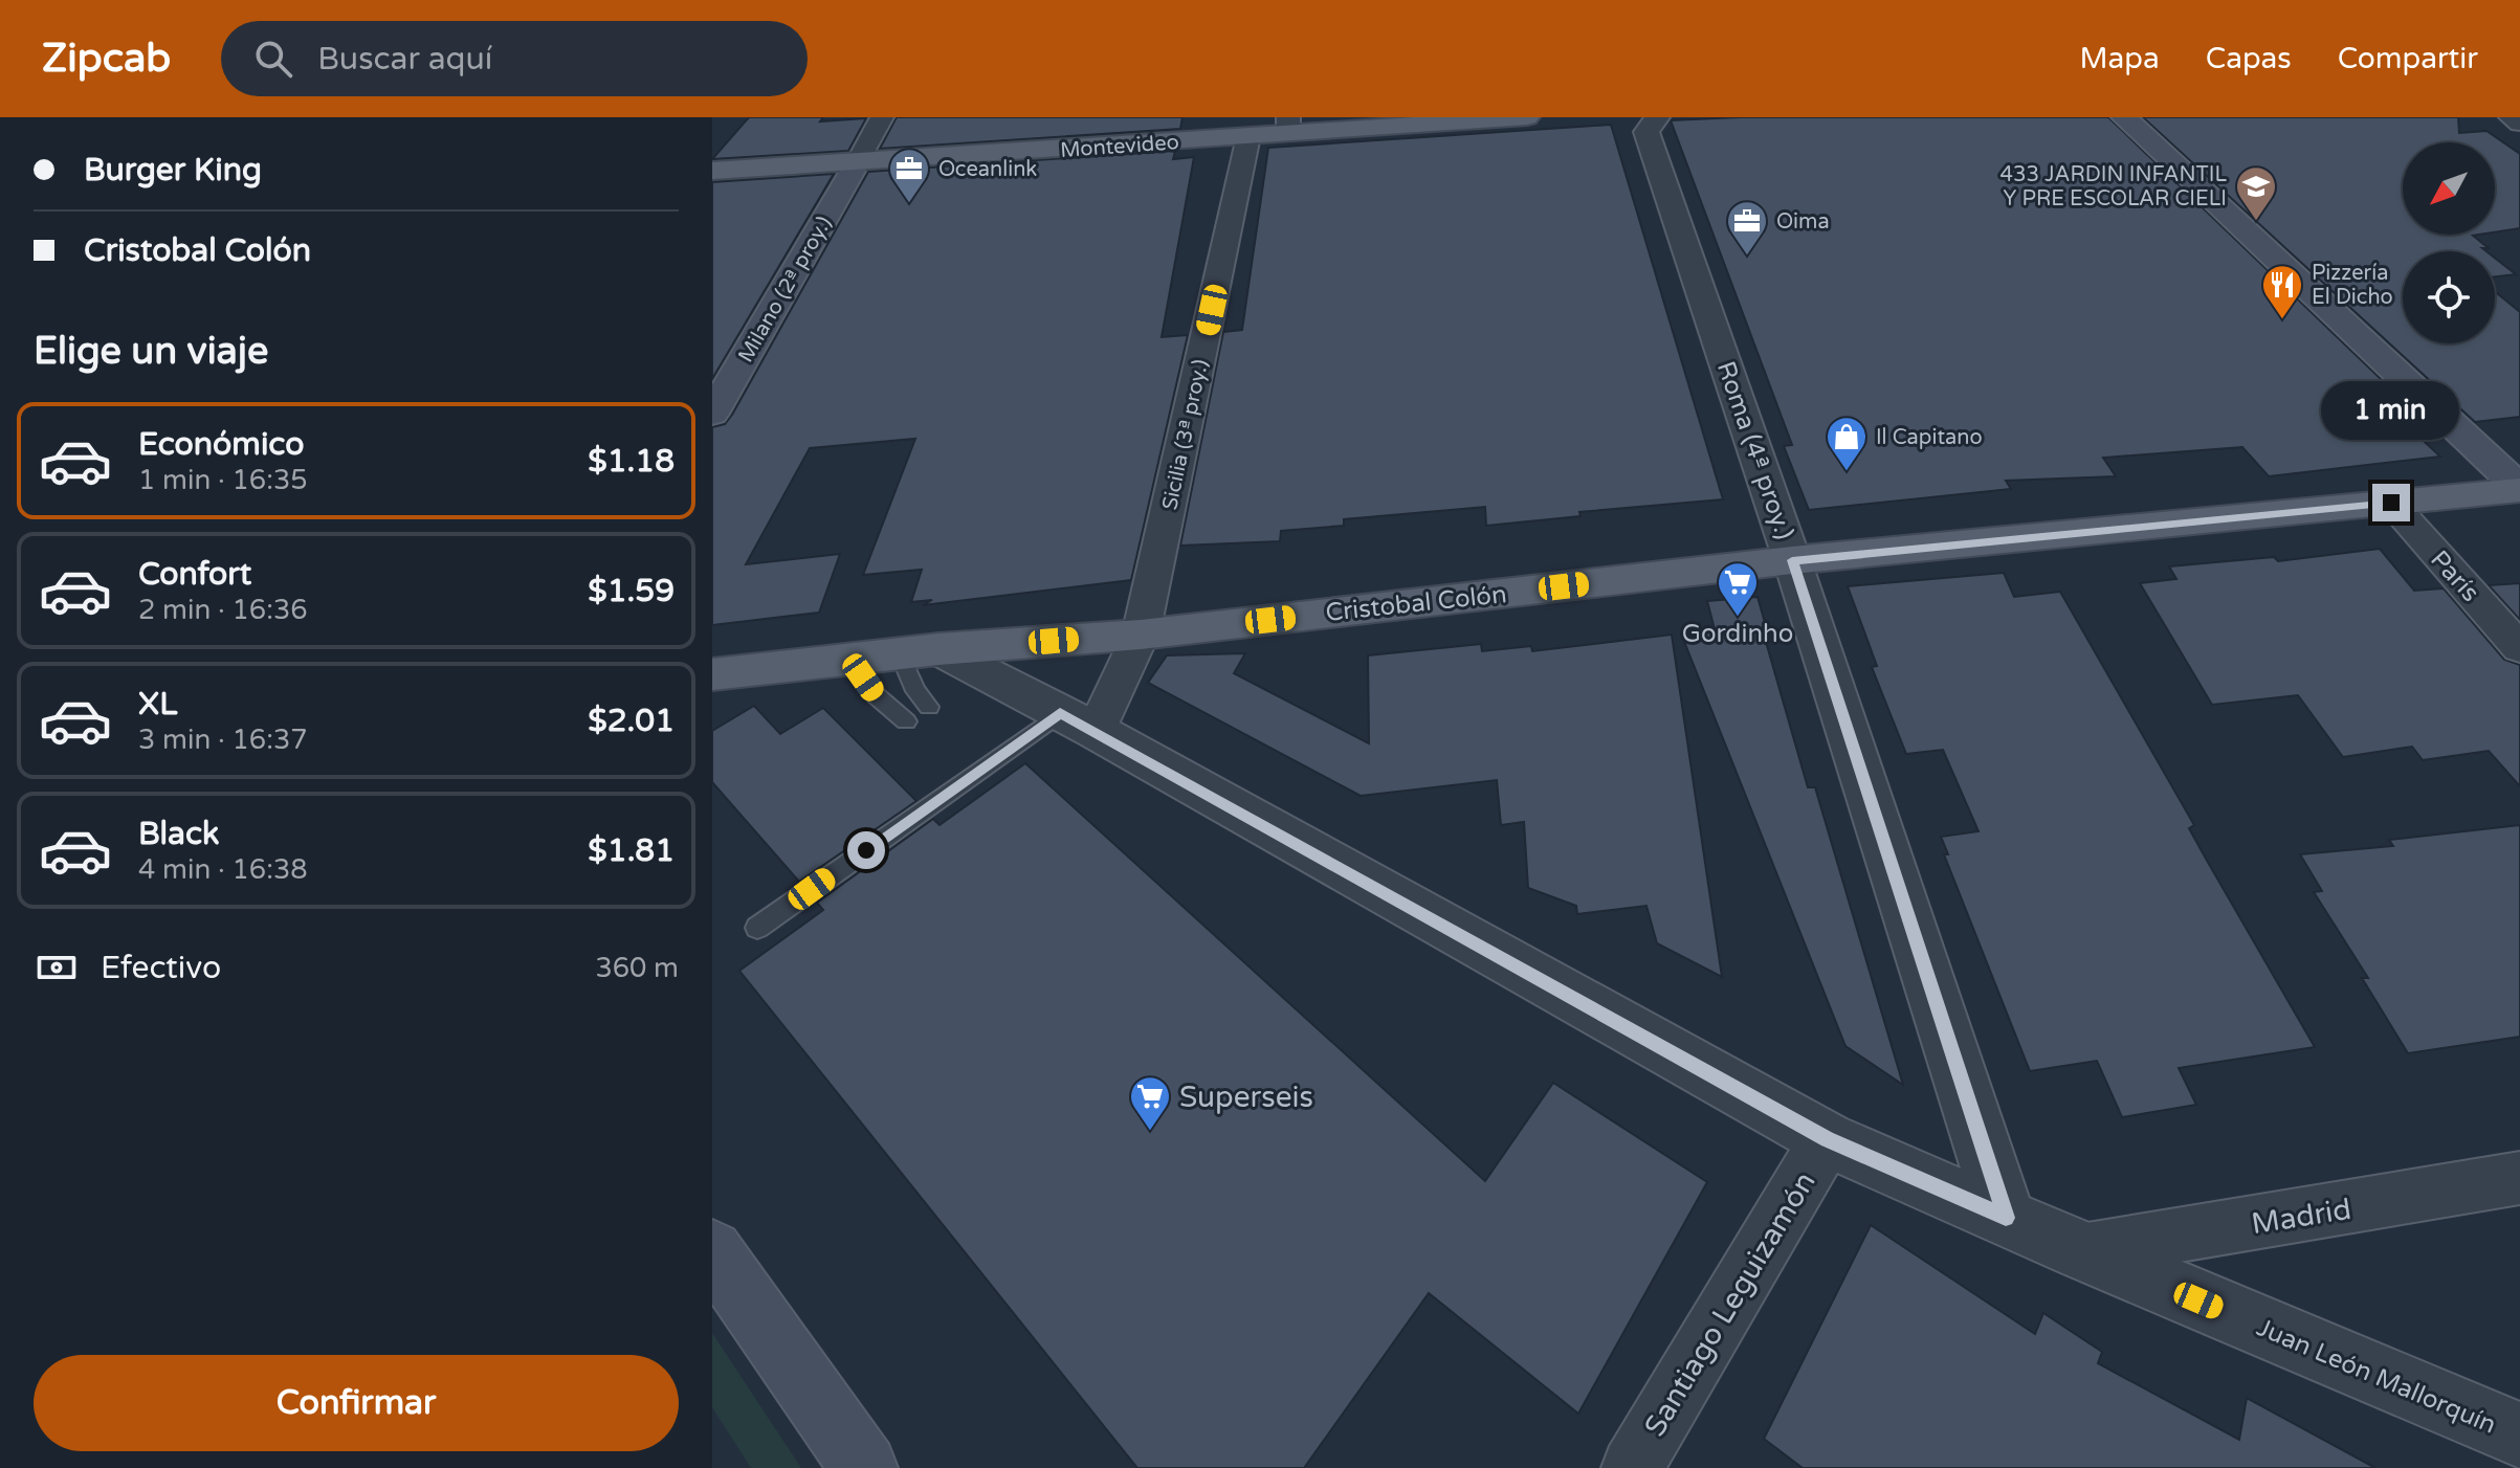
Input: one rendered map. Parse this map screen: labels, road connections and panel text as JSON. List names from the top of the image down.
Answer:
{
  "streets": {
    "main road": ["Montevideo", "Milano (2ª proy.)", "Cristobal Colón"],
    "street": [
      "Sicilia (3ª proy.)",
      "Roma (4ª proy.)",
      "París",
      "Madrid",
      "Santiago Leguizamón",
      "Juan León Mallorquín"
    ]
  },
  "crossings": [
    ["Montevideo", "Milano (2ª proy.)"],
    ["Montevideo", "Sicilia (3ª proy.)"],
    ["Sicilia (3ª proy.)", "Cristobal Colón"],
    ["Sicilia (3ª proy.)", "Juan León Mallorquín"],
    ["Roma (4ª proy.)", "Cristobal Colón"],
    ["Roma (4ª proy.)", "Juan León Mallorquín"],
    ["París", "Cristobal Colón"],
    ["Cristobal Colón", "Juan León Mallorquín"],
    ["Madrid", "Juan León Mallorquín"],
    ["Santiago Leguizamón", "Juan León Mallorquín"]
  ],
  "places": {
    "office": ["Oceanlink", "Oima"],
    "school or university": ["433 JARDIN INFANTIL Y PRE ESCOLAR CIELI"],
    "restaurant": ["Pizzería El Dicho"],
    "shop": ["Il Capitano"],
    "supermarket": ["Gordinho", "Superseis"]
  },
  "north": "bottom left",
  "page": {
    "header": "Zipcab",
    "search": "Buscar aquí",
    "nav": ["Mapa", "Capas", "Compartir"],
    "banner": ["Burger King", "Cristobal Colón"],
    "heading": "Elige un viaje",
    "bubble": "1 min",
    "list": [
      {
        "name": "Económico",
        "note": "1 min · 16:35",
        "value": "$1.18"
      },
      {
        "name": "Confort",
        "note": "2 min · 16:36",
        "value": "$1.59"
      },
      {
        "name": "XL",
        "note": "3 min · 16:37",
        "value": "$2.01"
      },
      {
        "name": "Black",
        "note": "4 min · 16:38",
        "value": "$1.81"
      }
    ],
    "pay": ["Efectivo", "360 m"],
    "buttons": "Confirmar"
  }
}
